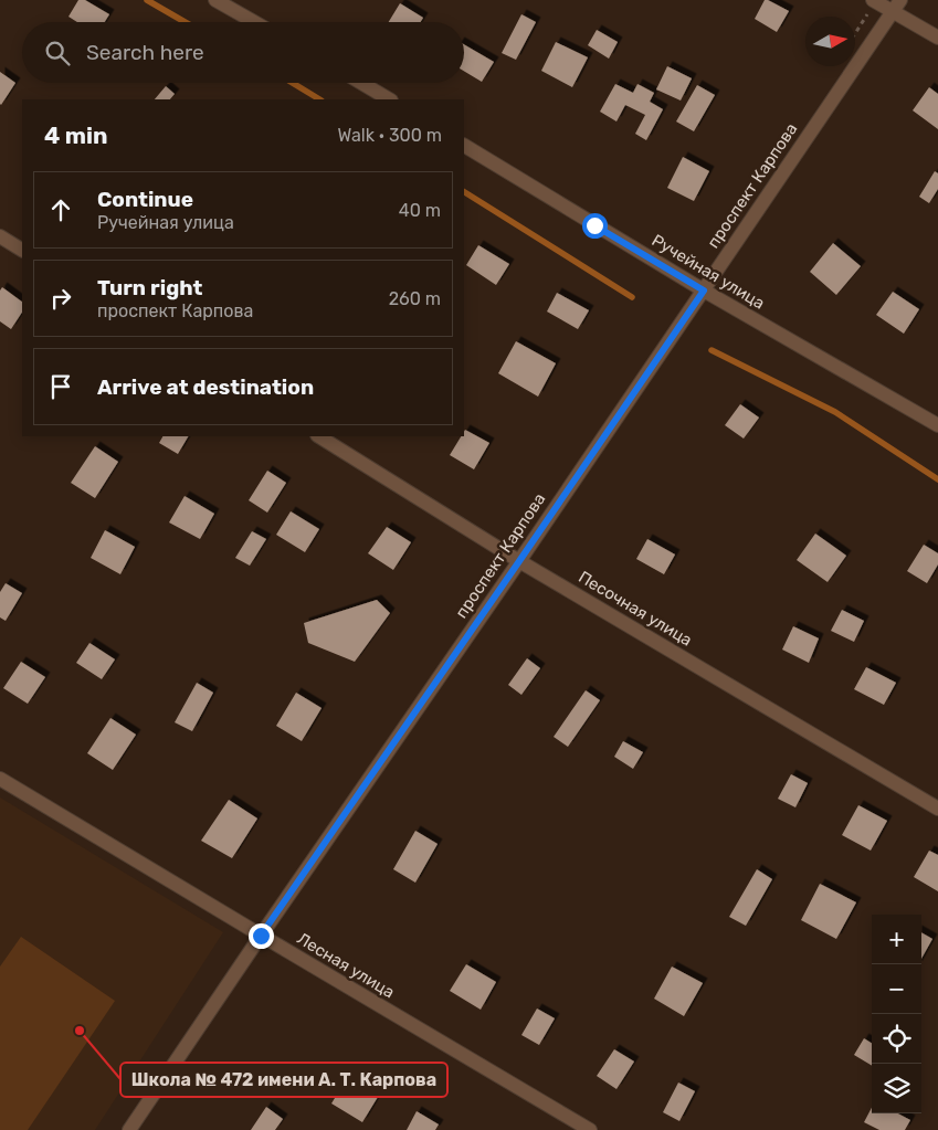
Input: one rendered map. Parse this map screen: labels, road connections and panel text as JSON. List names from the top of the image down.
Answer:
{
  "streets": {
    "street": [
      "проспект Карпова",
      "Ручейная улица",
      "Песочная улица",
      "Лесная улица"
    ]
  },
  "crossings": [
    ["проспект Карпова", "Ручейная улица"],
    ["проспект Карпова", "Песочная улица"],
    ["проспект Карпова", "Лесная улица"]
  ],
  "places": ["Школа № 472 имени А. Т. Карпова"],
  "north": "right",
  "page": {
    "search": "Search here",
    "heading": ["4 min", "Walk · 300 m"],
    "list": [
      ["Continue", "Ручейная улица", "40 m"],
      ["Turn right", "проспект Карпова", "260 m"],
      "Arrive at destination"
    ],
    "map_buttons": ["+", "−"]
  }
}
